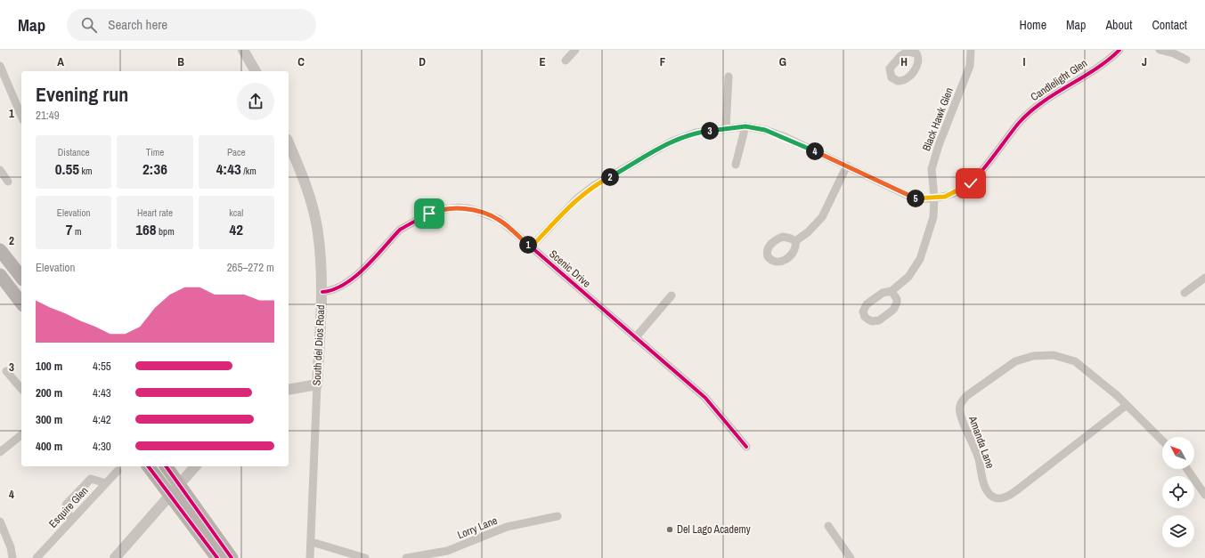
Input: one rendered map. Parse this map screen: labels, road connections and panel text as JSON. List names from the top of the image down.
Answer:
{
  "streets": {
    "street": [
      "Candlelight Glen",
      "Black Hawk Glen",
      "Scenic Drive",
      "South del Dios Road",
      "Amanda Lane",
      "Esquire Glen",
      "Lorry Lane"
    ]
  },
  "crossings": [
    ["Candlelight Glen", "Black Hawk Glen"],
    ["Candlelight Glen", "Scenic Drive"],
    ["Scenic Drive", "South del Dios Road"]
  ],
  "places": ["Del Lago Academy"],
  "north": "top left",
  "page": {
    "header": "Map",
    "search": "Search here",
    "nav": [
      "Home",
      "Map",
      "About",
      "Contact"
    ],
    "heading": ["Evening run", "21:49"],
    "pins": [
      "3",
      "4",
      "2",
      "5",
      "1"
    ],
    "stats": [
      ["Distance", "0.55 km"],
      ["Time", "2:36"],
      ["Pace", "4:43 /km"],
      ["Elevation", "7 m"],
      ["Heart rate", "168 bpm"],
      ["kcal", "42"]
    ],
    "chart": ["Elevation", "265–272 m"],
    "list": [
      {
        "name": "100 m",
        "note": "4:55"
      },
      {
        "name": "200 m",
        "note": "4:43"
      },
      {
        "name": "300 m",
        "note": "4:42"
      },
      {
        "name": "400 m",
        "note": "4:30"
      }
    ]
  },
  "grid": {
    "columns": [
      "A",
      "B",
      "C",
      "D",
      "E",
      "F",
      "G",
      "H",
      "I",
      "J"
    ],
    "rows": [
      "1",
      "2",
      "3",
      "4"
    ]
  }
}
